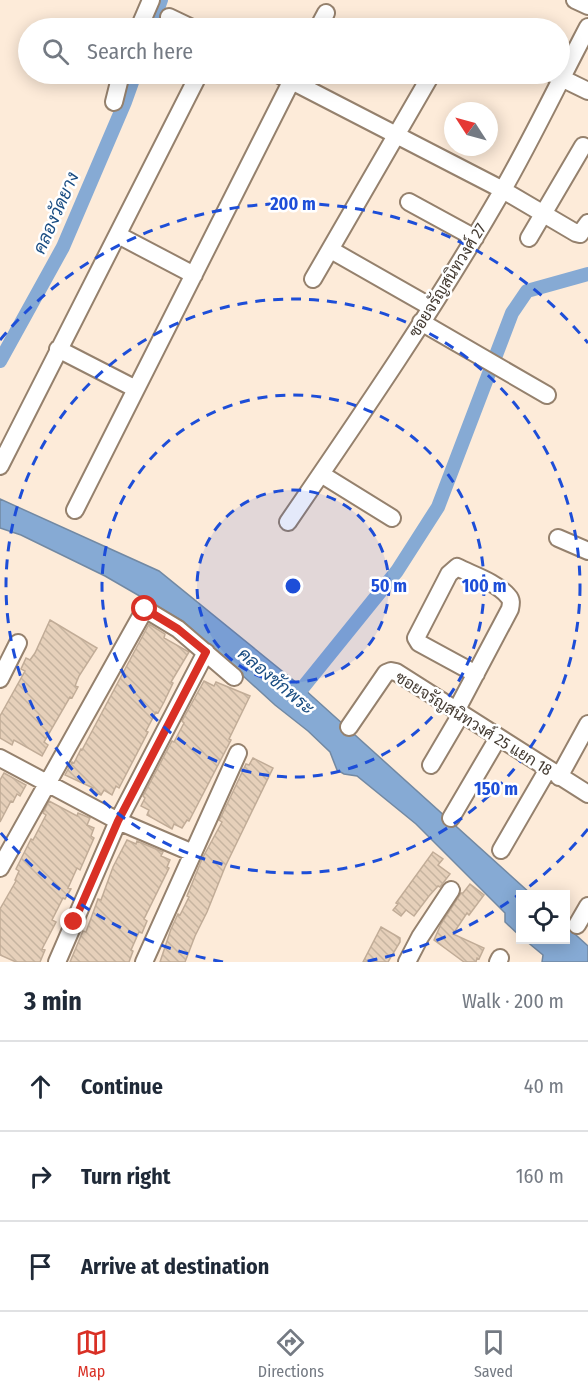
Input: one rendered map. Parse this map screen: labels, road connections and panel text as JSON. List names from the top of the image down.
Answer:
{
  "streets": {
    "street": ["ซอยจรัญสนิทวงศ์ 27", "ซอยจรัญสนิทวงศ์ 25 แยก 18"]
  },
  "water": ["คลองวัดยาง", "คลองชักพระ"],
  "north": "top left",
  "page": {
    "search": "Search here",
    "heading": ["3 min", "Walk · 200 m"],
    "list": [
      ["Continue", "40 m"],
      ["Turn right", "160 m"],
      "Arrive at destination"
    ],
    "nav": ["Map", "Directions", "Saved"]
  },
  "rings": [
    "200 m",
    "50 m",
    "100 m",
    "150 m"
  ]
}
